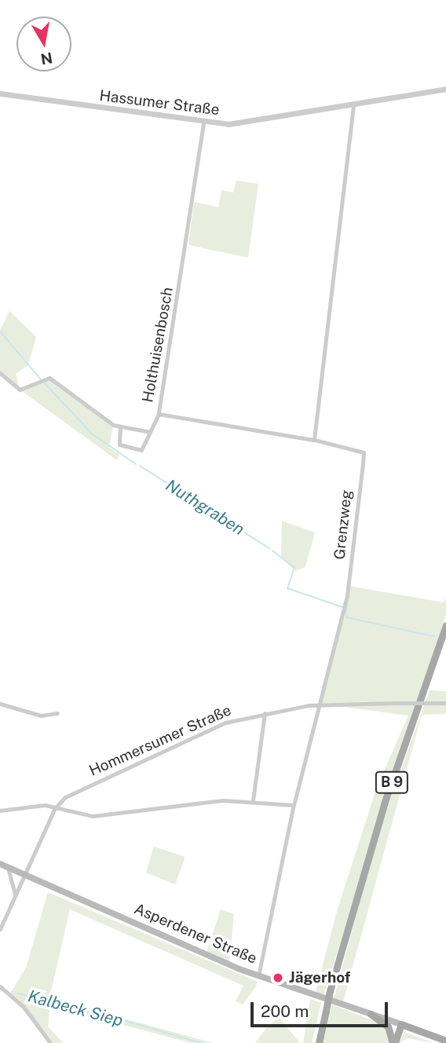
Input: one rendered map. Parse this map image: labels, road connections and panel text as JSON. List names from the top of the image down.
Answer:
{
  "streets": {
    "main road": ["B 9", "Asperdener Straße"],
    "street": [
      "Hassumer Straße",
      "Holthuisenbosch",
      "Grenzweg",
      "Hommersumer Straße"
    ]
  },
  "crossings": [
    ["Hassumer Straße", "Holthuisenbosch"],
    ["Holthuisenbosch", "Grenzweg"],
    ["Grenzweg", "Hommersumer Straße"],
    ["Grenzweg", "Asperdener Straße"],
    ["Hommersumer Straße", "Asperdener Straße"]
  ],
  "water": ["Nuthgraben", "Kalbeck Siep"],
  "places": ["Jägerhof"],
  "scale_bar": "200 m",
  "north": "bottom"
}
